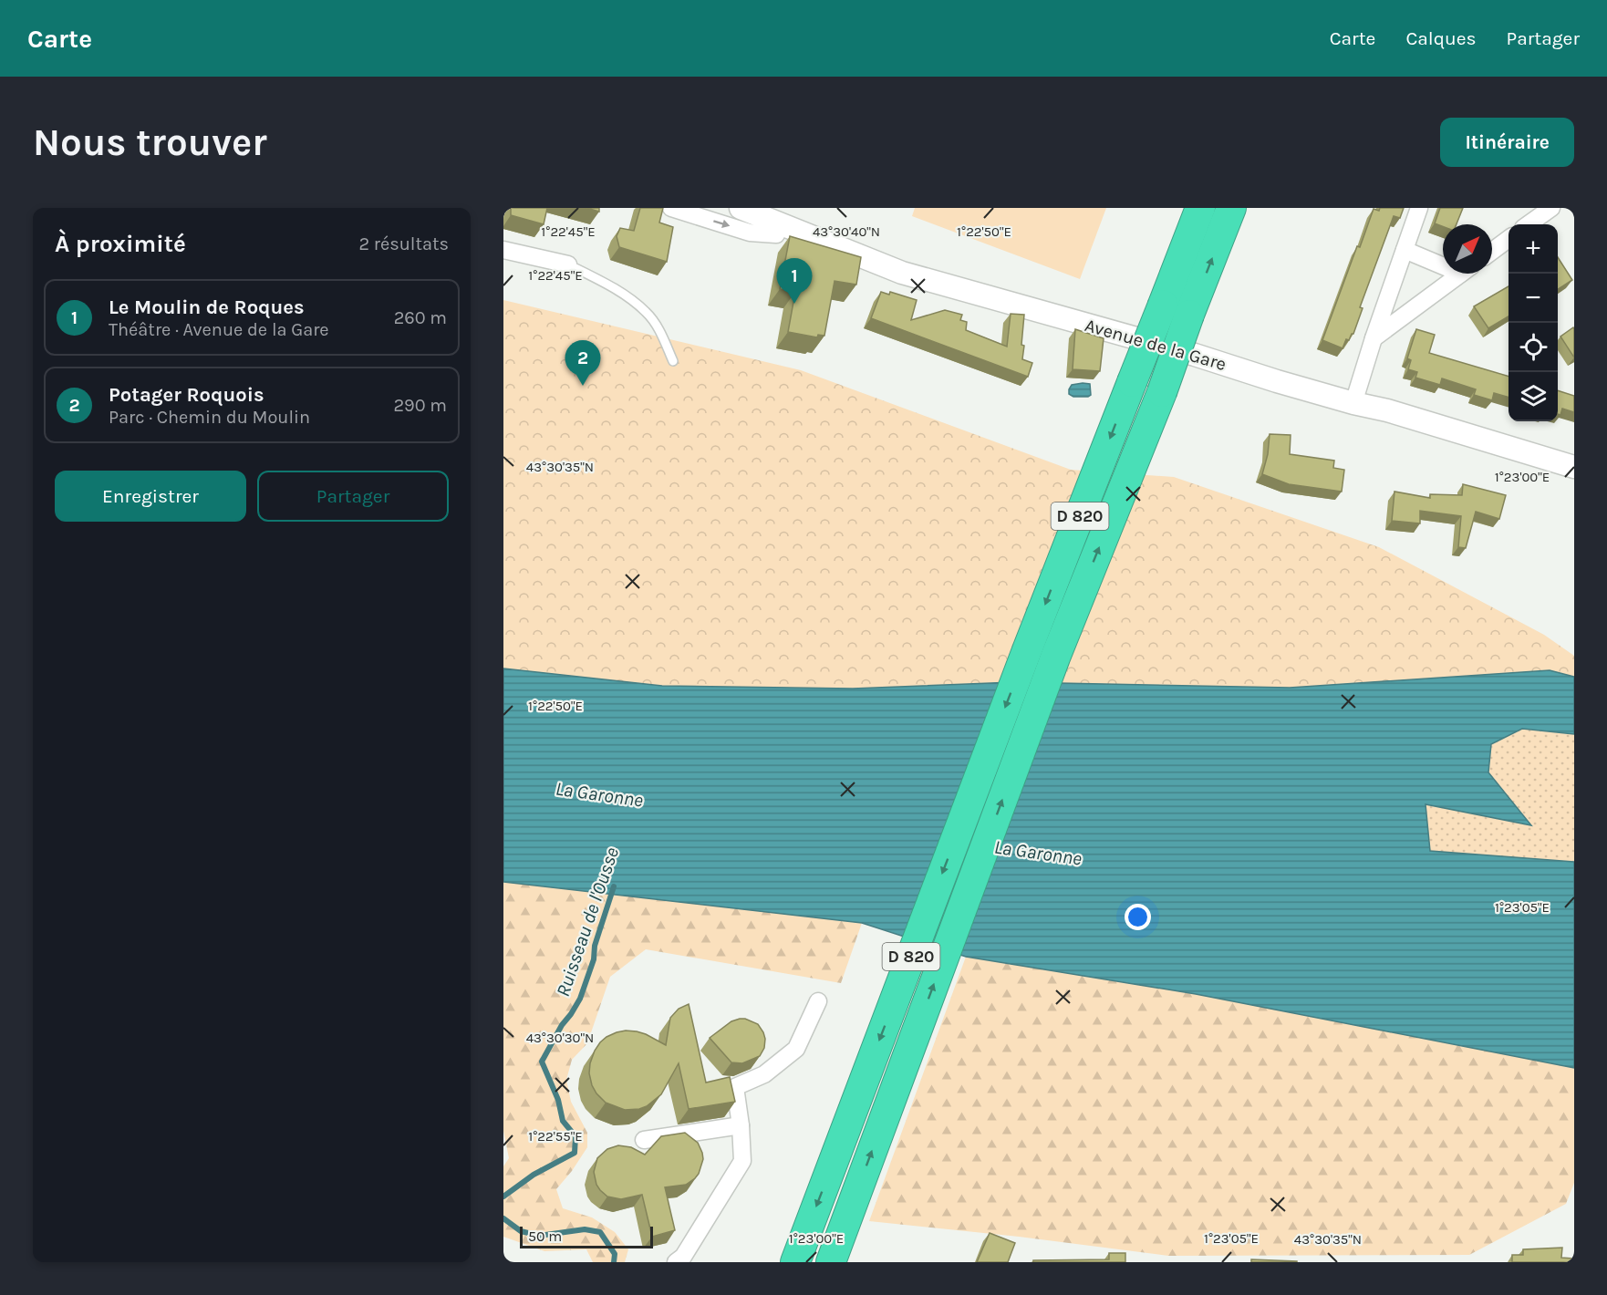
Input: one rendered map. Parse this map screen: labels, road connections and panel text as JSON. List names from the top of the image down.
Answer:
{
  "streets": {
    "highway": ["D 820"],
    "street": ["Avenue de la Gare"]
  },
  "water": ["La Garonne", "Ruisseau de l'Ousse"],
  "scale_bar": "50 m",
  "north": "top right",
  "page": {
    "header": "Carte",
    "nav": ["Carte", "Calques", "Partager"],
    "buttons": [
      "Itinéraire",
      ["Enregistrer", "Partager"]
    ],
    "title": "Nous trouver",
    "heading": ["À proximité", "2 résultats"],
    "map_buttons": ["+", "−"],
    "pins": ["1", "2"],
    "list": [
      {
        "mark": "1",
        "name": "Le Moulin de Roques",
        "note": "Théâtre · Avenue de la Gare",
        "value": "260 m"
      },
      {
        "mark": "2",
        "name": "Potager Roquois",
        "note": "Parc · Chemin du Moulin",
        "value": "290 m"
      }
    ],
    "scale": "50 m"
  },
  "coordinates": [
    "43°30'40\"N",
    "1°22'45\"E",
    "1°22'50\"E",
    "43°30'35\"N",
    "1°23'00\"E",
    "1°23'05\"E",
    "43°30'30\"N",
    "1°22'55\"E"
  ]
}
